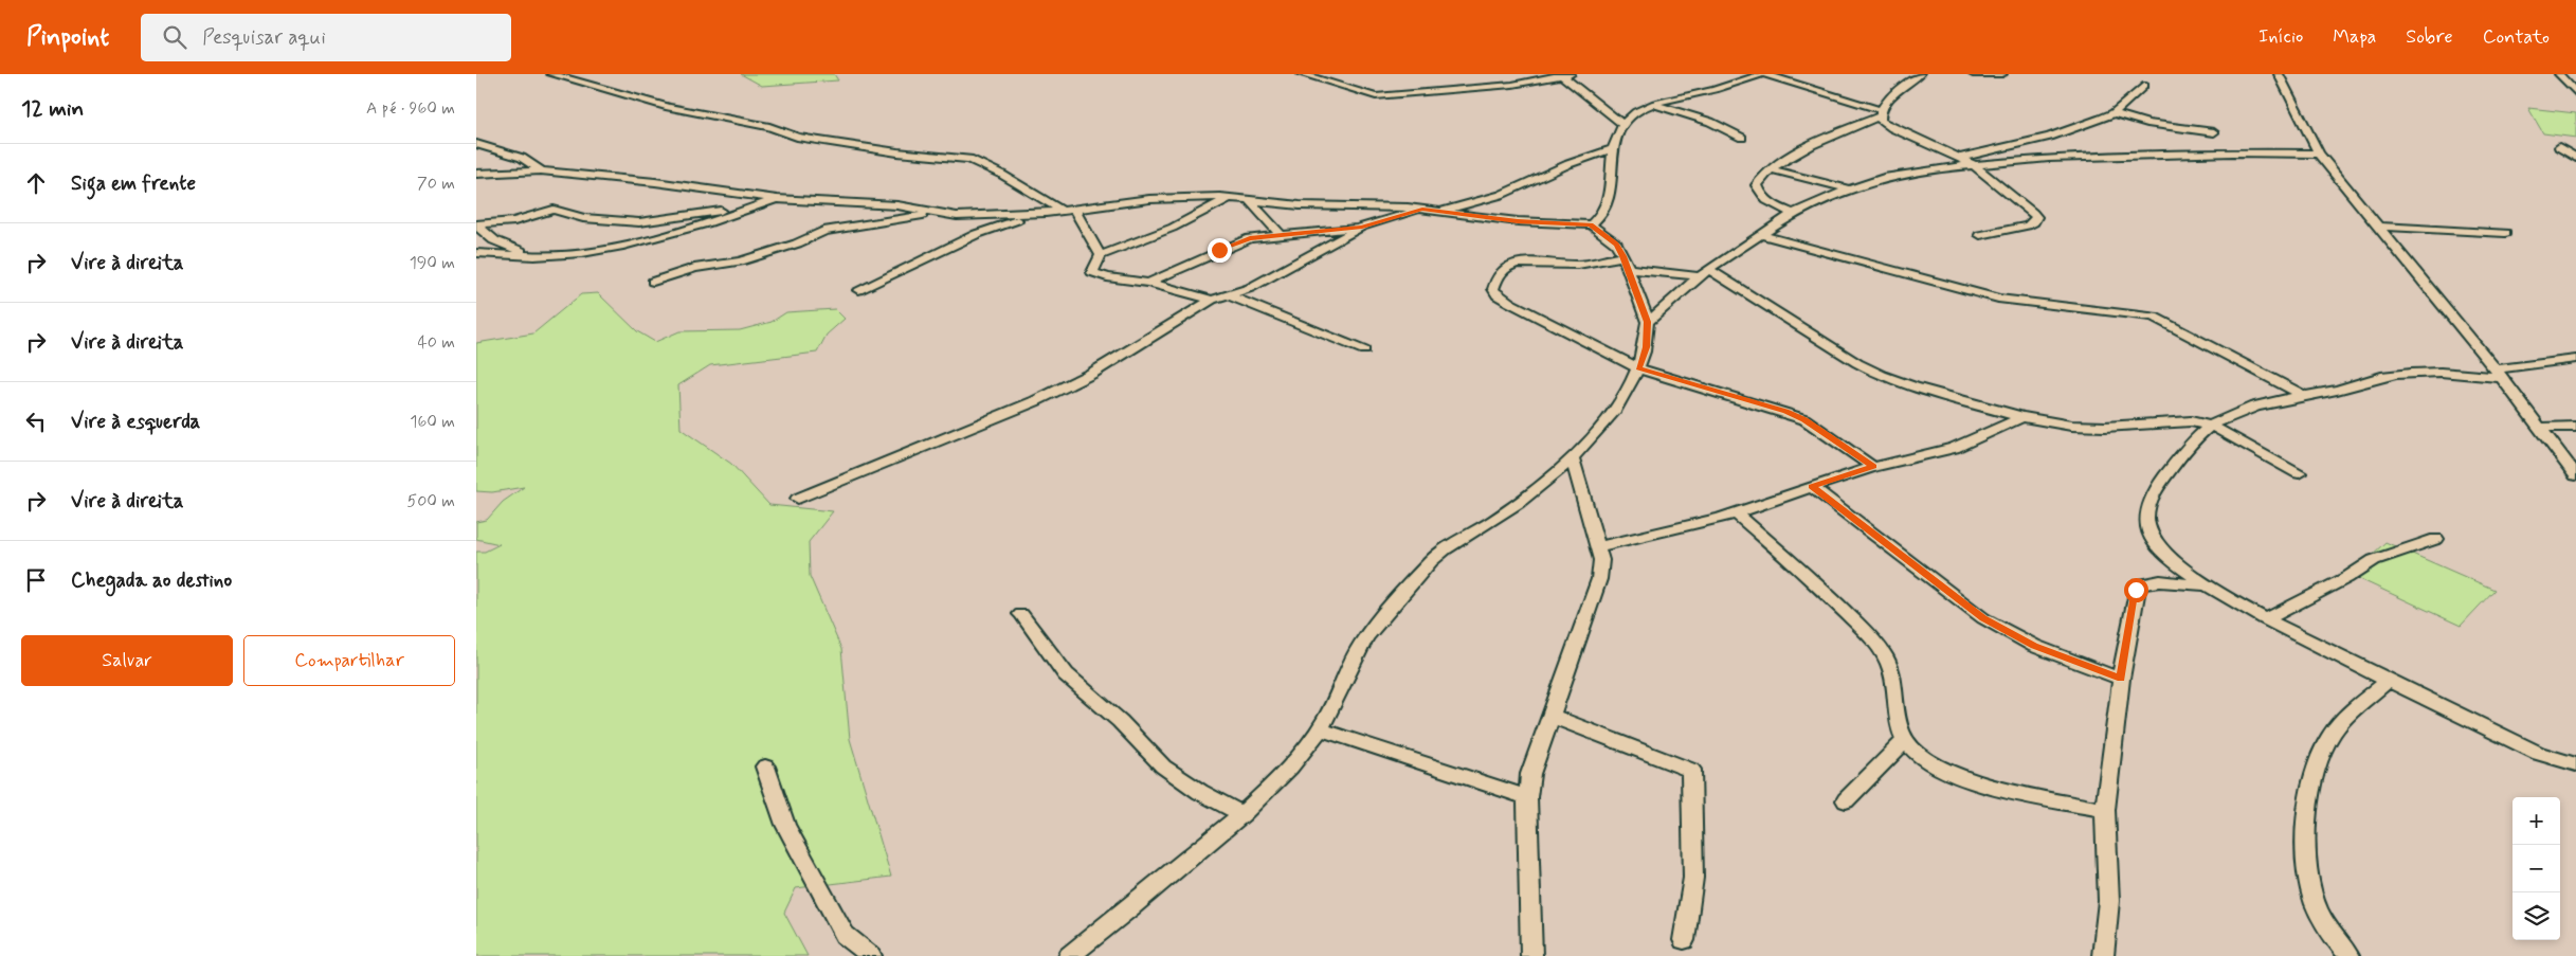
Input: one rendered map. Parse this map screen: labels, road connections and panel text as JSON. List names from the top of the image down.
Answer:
{
  "page": {
    "header": "Pinpoint",
    "search": "Pesquisar aqui",
    "nav": [
      "Início",
      "Mapa",
      "Sobre",
      "Contato"
    ],
    "heading": ["12 min", "A pé · 960 m"],
    "list": [
      ["Siga em frente", "70 m"],
      ["Vire à direita", "190 m"],
      ["Vire à direita", "40 m"],
      ["Vire à esquerda", "160 m"],
      ["Vire à direita", "500 m"],
      "Chegada ao destino"
    ],
    "buttons": ["Salvar", "Compartilhar"],
    "map_buttons": ["+", "−"]
  }
}
